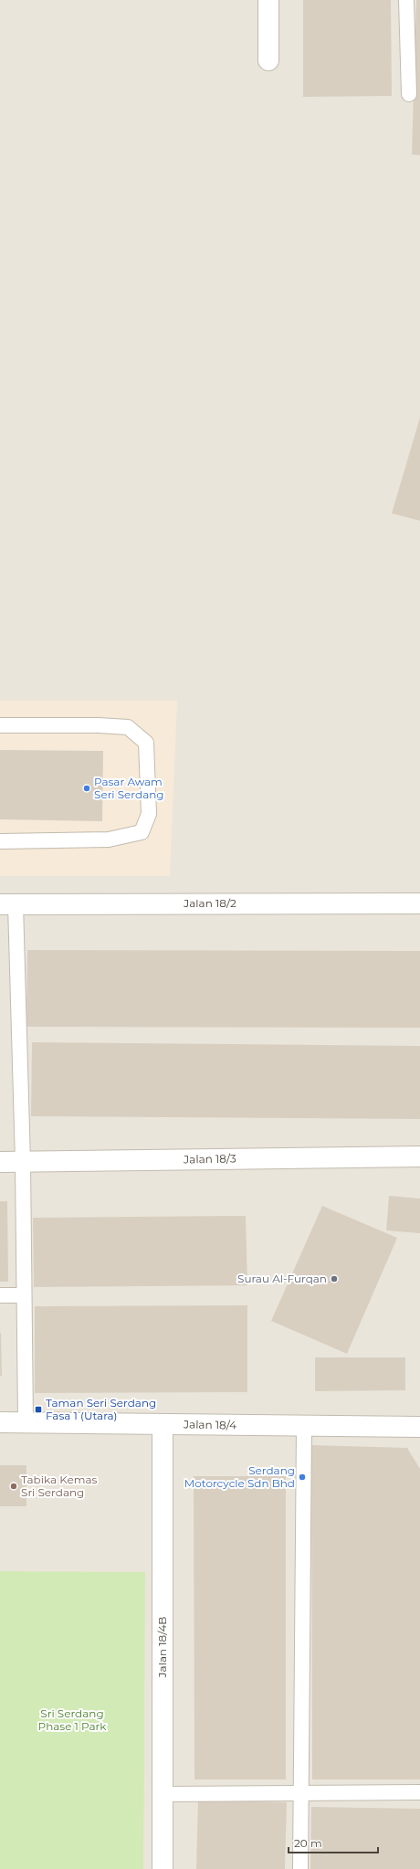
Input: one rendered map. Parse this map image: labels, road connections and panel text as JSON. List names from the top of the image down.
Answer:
{
  "streets": {
    "street": [
      "Jalan 18/2",
      "Jalan 18/3",
      "Jalan 18/4",
      "Jalan 18/4B"
    ]
  },
  "crossings": [
    ["Jalan 18/4", "Jalan 18/4B"]
  ],
  "parks": ["Sri Serdang Phase 1 Park"],
  "places": {
    "other": [
      "Pasar Awam Seri Serdang",
      "Surau Al-Furqan",
      "Serdang Motorcycle Sdn Bhd",
      "Tabika Kemas Sri Serdang"
    ],
    "transit": ["Taman Seri Serdang Fasa 1 (Utara)"]
  },
  "scale_bar": "20 m"
}
